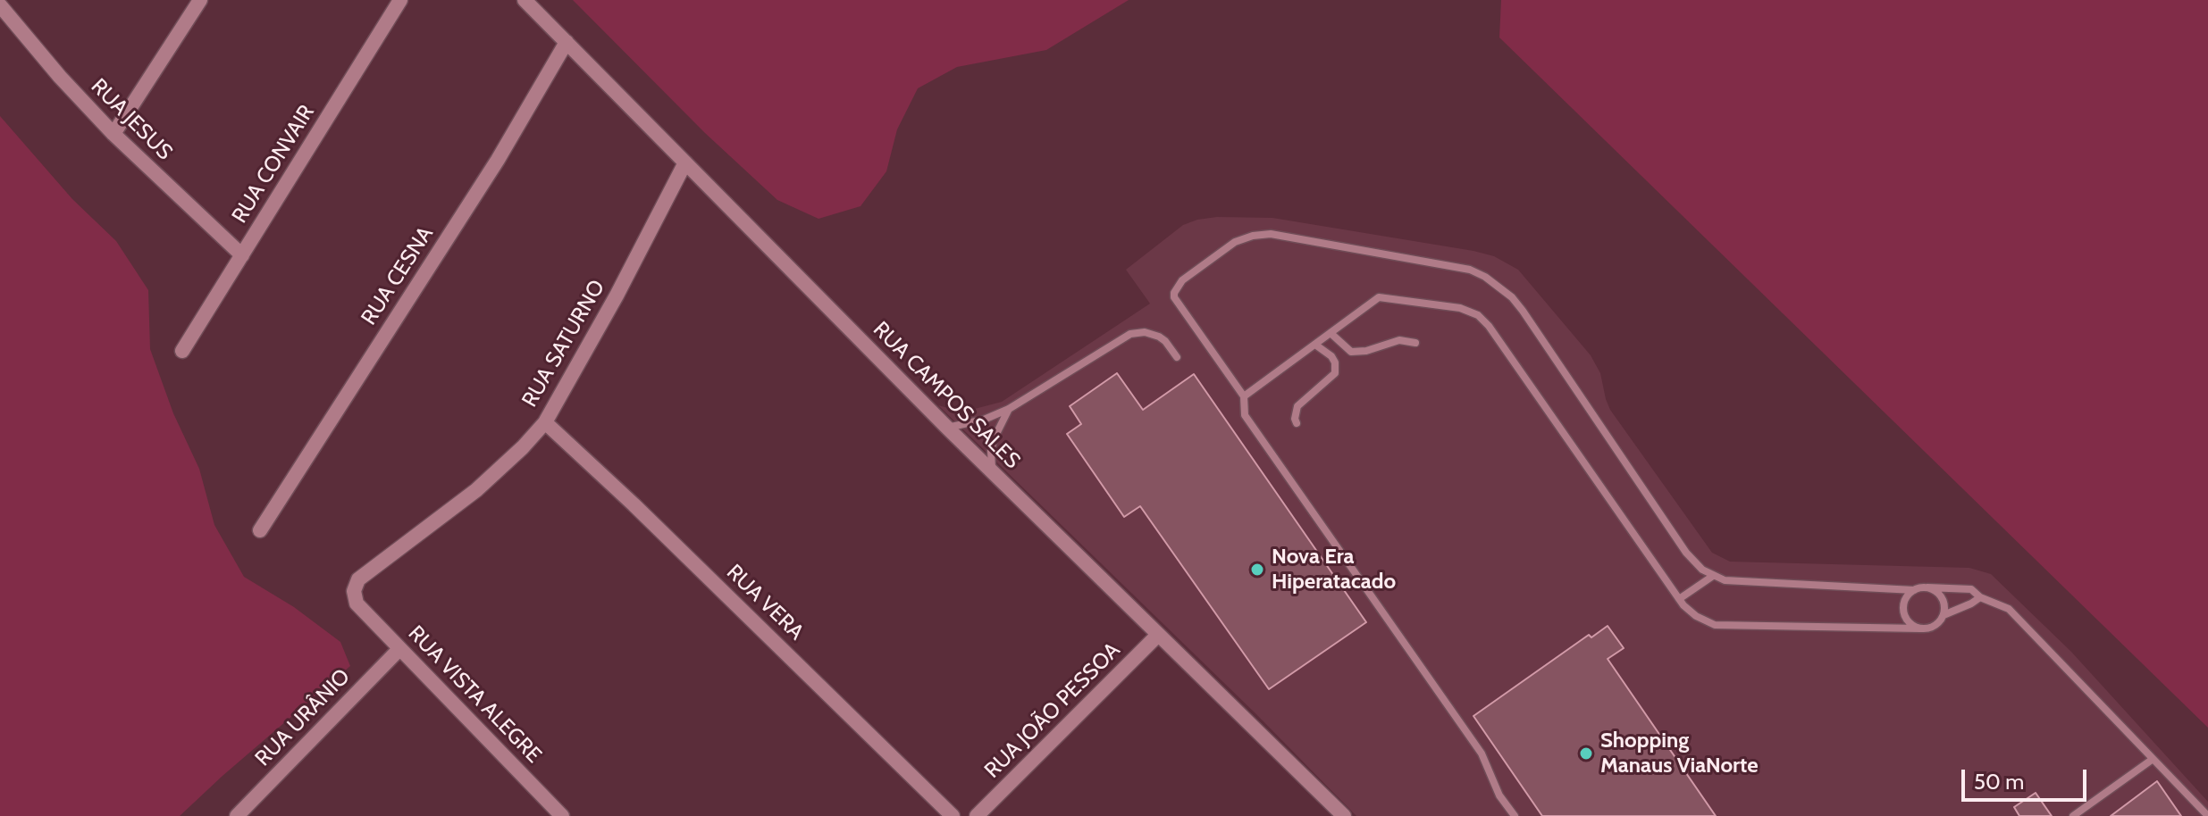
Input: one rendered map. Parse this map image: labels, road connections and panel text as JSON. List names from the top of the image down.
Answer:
{
  "streets": {
    "street": [
      "RUA JESUS",
      "RUA CONVAIR",
      "RUA CESNA",
      "RUA SATURNO",
      "RUA CAMPOS SALES",
      "RUA VERA",
      "RUA VISTA ALEGRE",
      "RUA JOÃO PESSOA",
      "RUA URÂNIO"
    ]
  },
  "crossings": [
    ["RUA JESUS", "RUA CONVAIR"],
    ["RUA CESNA", "RUA CAMPOS SALES"],
    ["RUA SATURNO", "RUA CAMPOS SALES"],
    ["RUA SATURNO", "RUA VERA"],
    ["RUA SATURNO", "RUA VISTA ALEGRE"],
    ["RUA CAMPOS SALES", "RUA JOÃO PESSOA"],
    ["RUA VISTA ALEGRE", "RUA URÂNIO"]
  ],
  "places": ["Nova Era Hiperatacado", "Shopping Manaus ViaNorte"],
  "scale_bar": "50 m"
}
